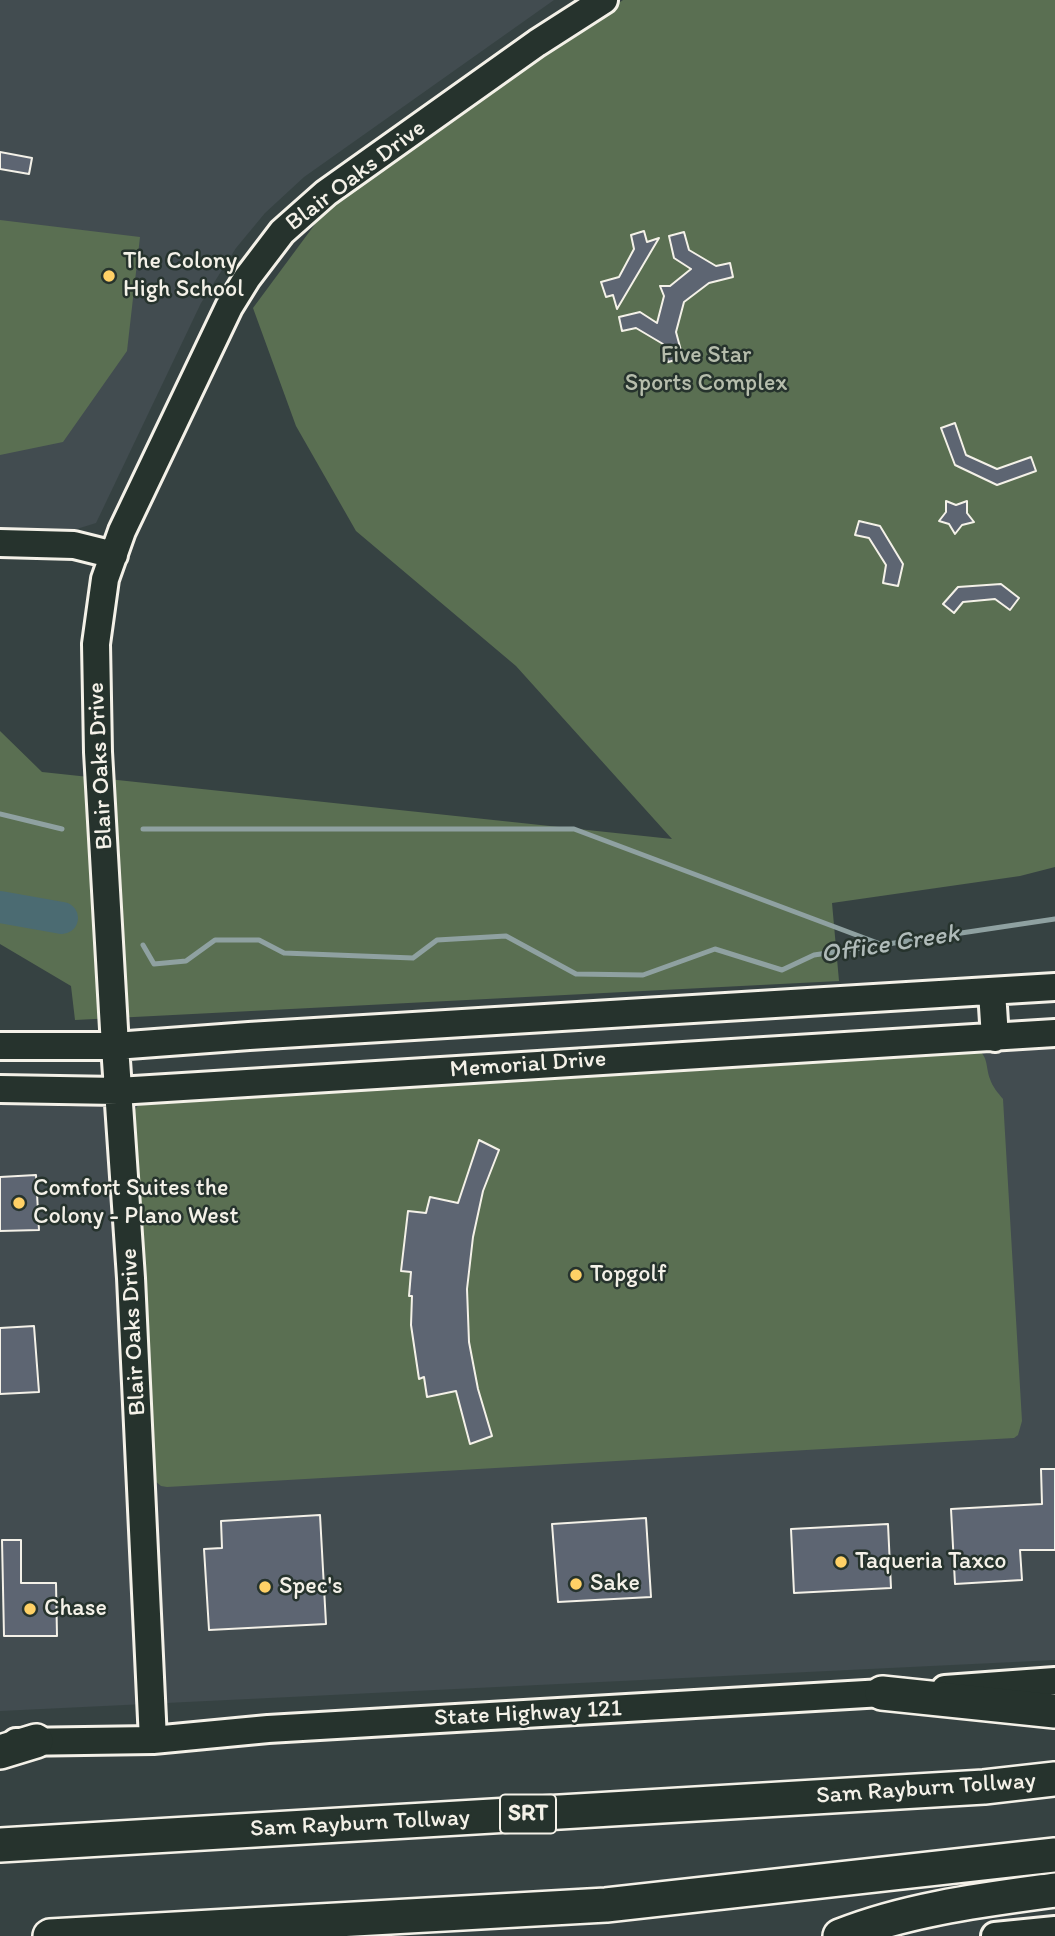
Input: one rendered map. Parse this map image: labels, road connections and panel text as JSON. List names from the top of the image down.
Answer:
{
  "streets": {
    "highway": ["Sam Rayburn Tollway", "SRT"],
    "street": ["Blair Oaks Drive", "Memorial Drive", "State Highway 121"]
  },
  "crossings": [
    ["Blair Oaks Drive", "Memorial Drive"],
    ["Blair Oaks Drive", "State Highway 121"]
  ],
  "water": ["Office Creek"],
  "parks": ["Five Star Sports Complex"],
  "places": [
    "The Colony High School",
    "Comfort Suites the Colony - Plano West",
    "Topgolf",
    "Taqueria Taxco",
    "Sake",
    "Spec's",
    "Chase"
  ]
}
